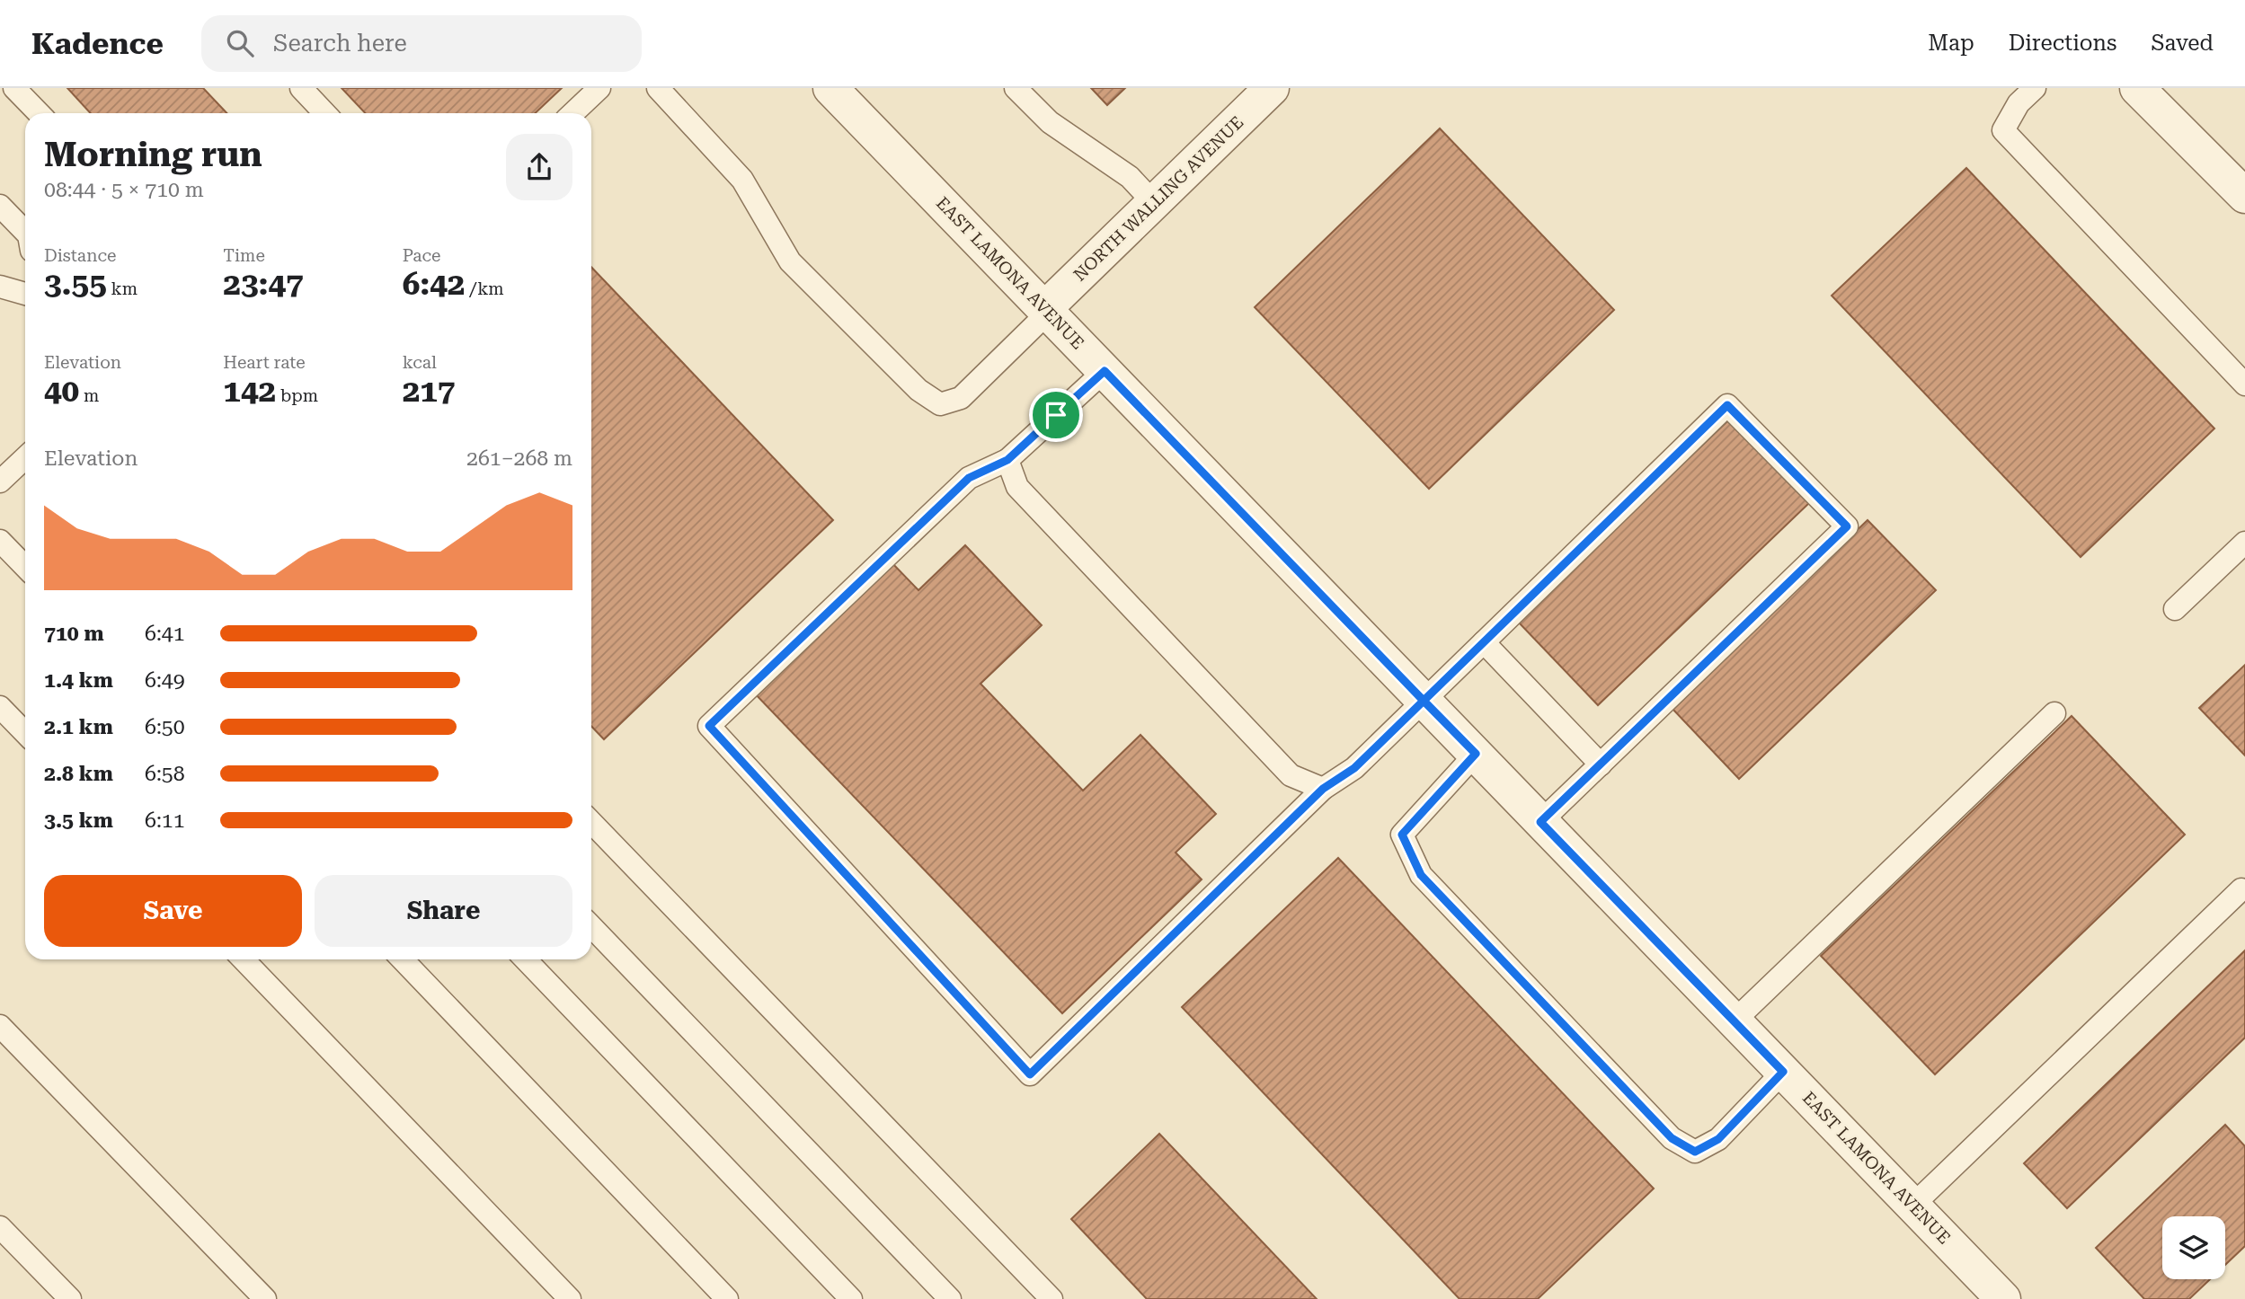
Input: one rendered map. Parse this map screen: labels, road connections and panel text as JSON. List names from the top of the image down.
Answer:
{
  "streets": {
    "street": ["NORTH WALLING AVENUE", "EAST LAMONA AVENUE"]
  },
  "crossings": [
    ["NORTH WALLING AVENUE", "EAST LAMONA AVENUE"]
  ],
  "page": {
    "header": "Kadence",
    "search": "Search here",
    "nav": ["Map", "Directions", "Saved"],
    "heading": ["Morning run", "08:44 · 5 × 710 m"],
    "stats": [
      ["Distance", "3.55 km"],
      ["Time", "23:47"],
      ["Pace", "6:42 /km"],
      ["Elevation", "40 m"],
      ["Heart rate", "142 bpm"],
      ["kcal", "217"]
    ],
    "chart": ["Elevation", "261–268 m"],
    "list": [
      {
        "name": "710 m",
        "note": "6:41"
      },
      {
        "name": "1.4 km",
        "note": "6:49"
      },
      {
        "name": "2.1 km",
        "note": "6:50"
      },
      {
        "name": "2.8 km",
        "note": "6:58"
      },
      {
        "name": "3.5 km",
        "note": "6:11"
      }
    ],
    "buttons": ["Save", "Share"]
  }
}
